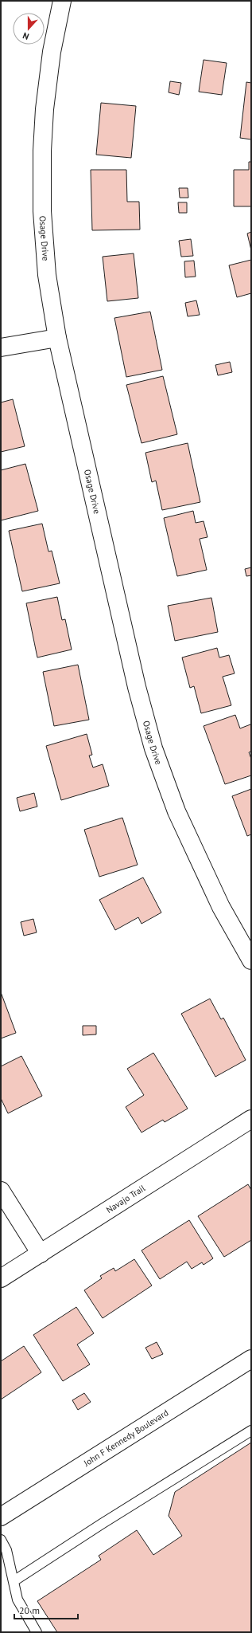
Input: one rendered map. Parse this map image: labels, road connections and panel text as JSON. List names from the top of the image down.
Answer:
{
  "streets": {
    "street": ["Osage Drive", "Navajo Trail", "John F Kennedy Boulevard"]
  },
  "scale_bar": "20 m",
  "north": "bottom"
}
